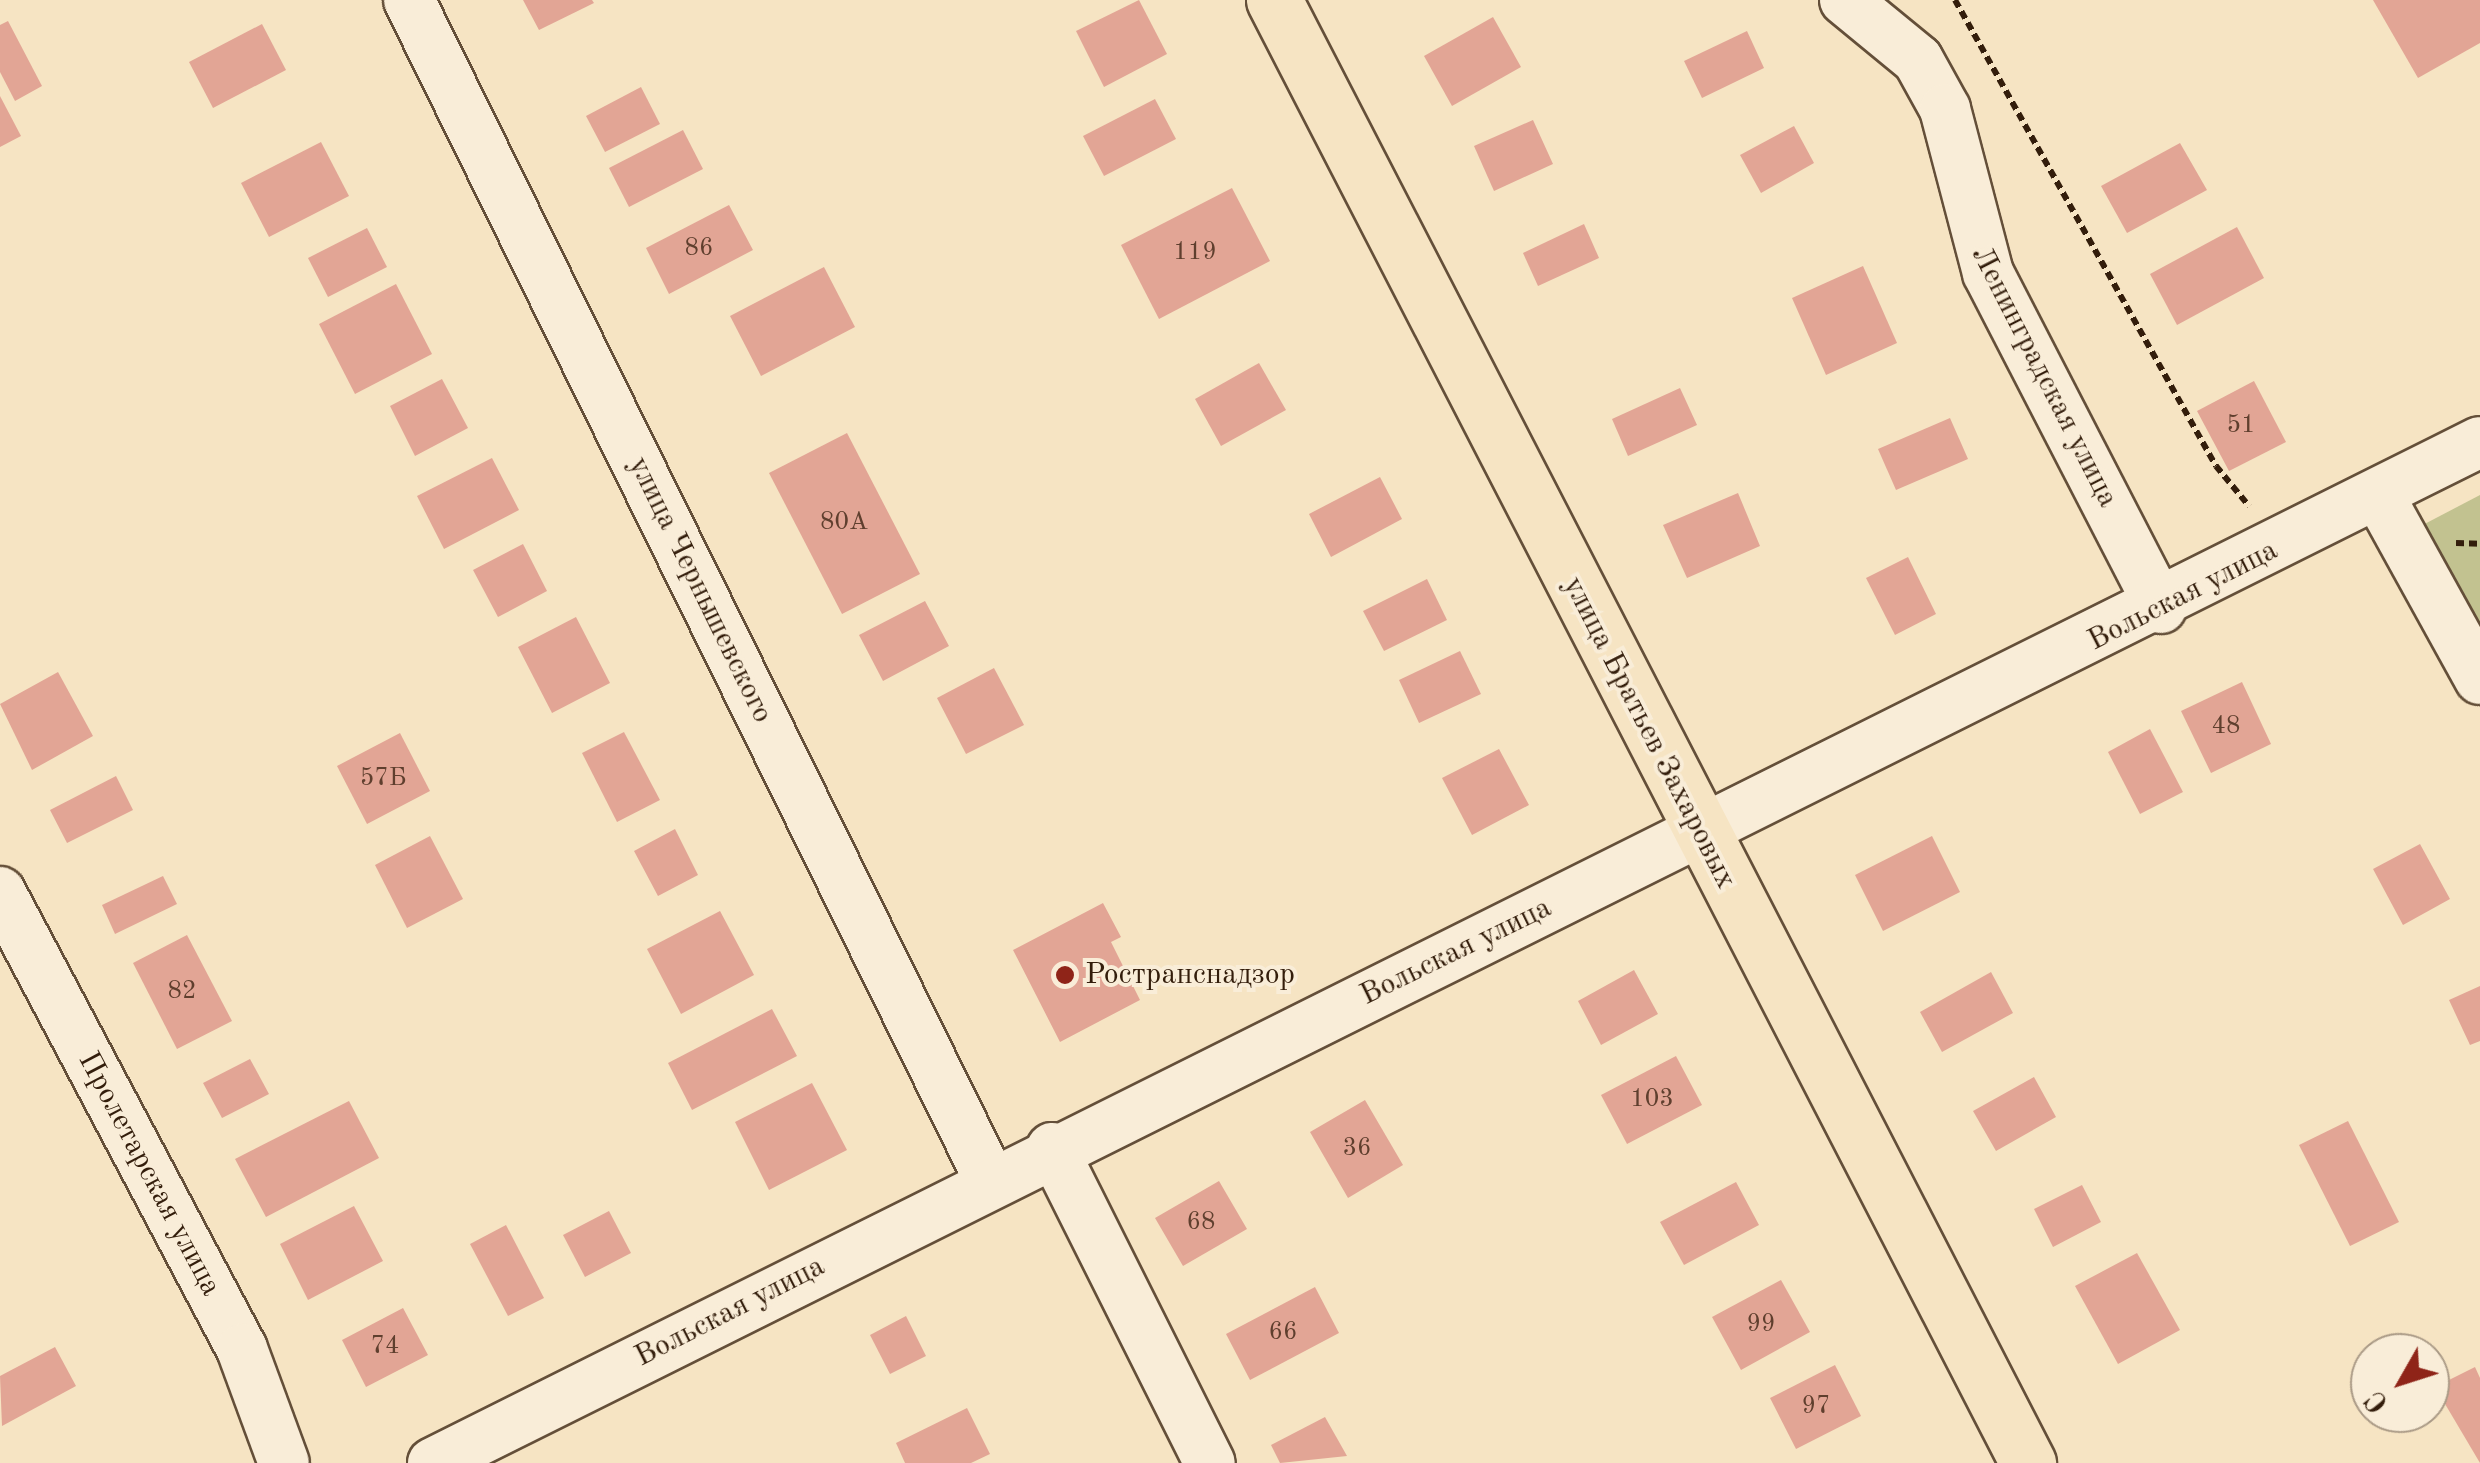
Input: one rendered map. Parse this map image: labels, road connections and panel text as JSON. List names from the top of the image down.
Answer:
{
  "streets": {
    "main road": ["улица Братьев Захаровых"],
    "street": [
      "Ленинградская улица",
      "улица Чернышевского",
      "Вольская улица",
      "Пролетарская улица"
    ]
  },
  "crossings": [
    ["Ленинградская улица", "Вольская улица"],
    ["улица Чернышевского", "Вольская улица"],
    ["Вольская улица", "улица Братьев Захаровых"]
  ],
  "places": ["Ространснадзор"],
  "house_numbers": [
    "86",
    "119",
    "51",
    "80А",
    "48",
    "57Б",
    "82",
    "103",
    "36",
    "68",
    "99",
    "66",
    "74",
    "97"
  ],
  "north": "bottom left"
}
